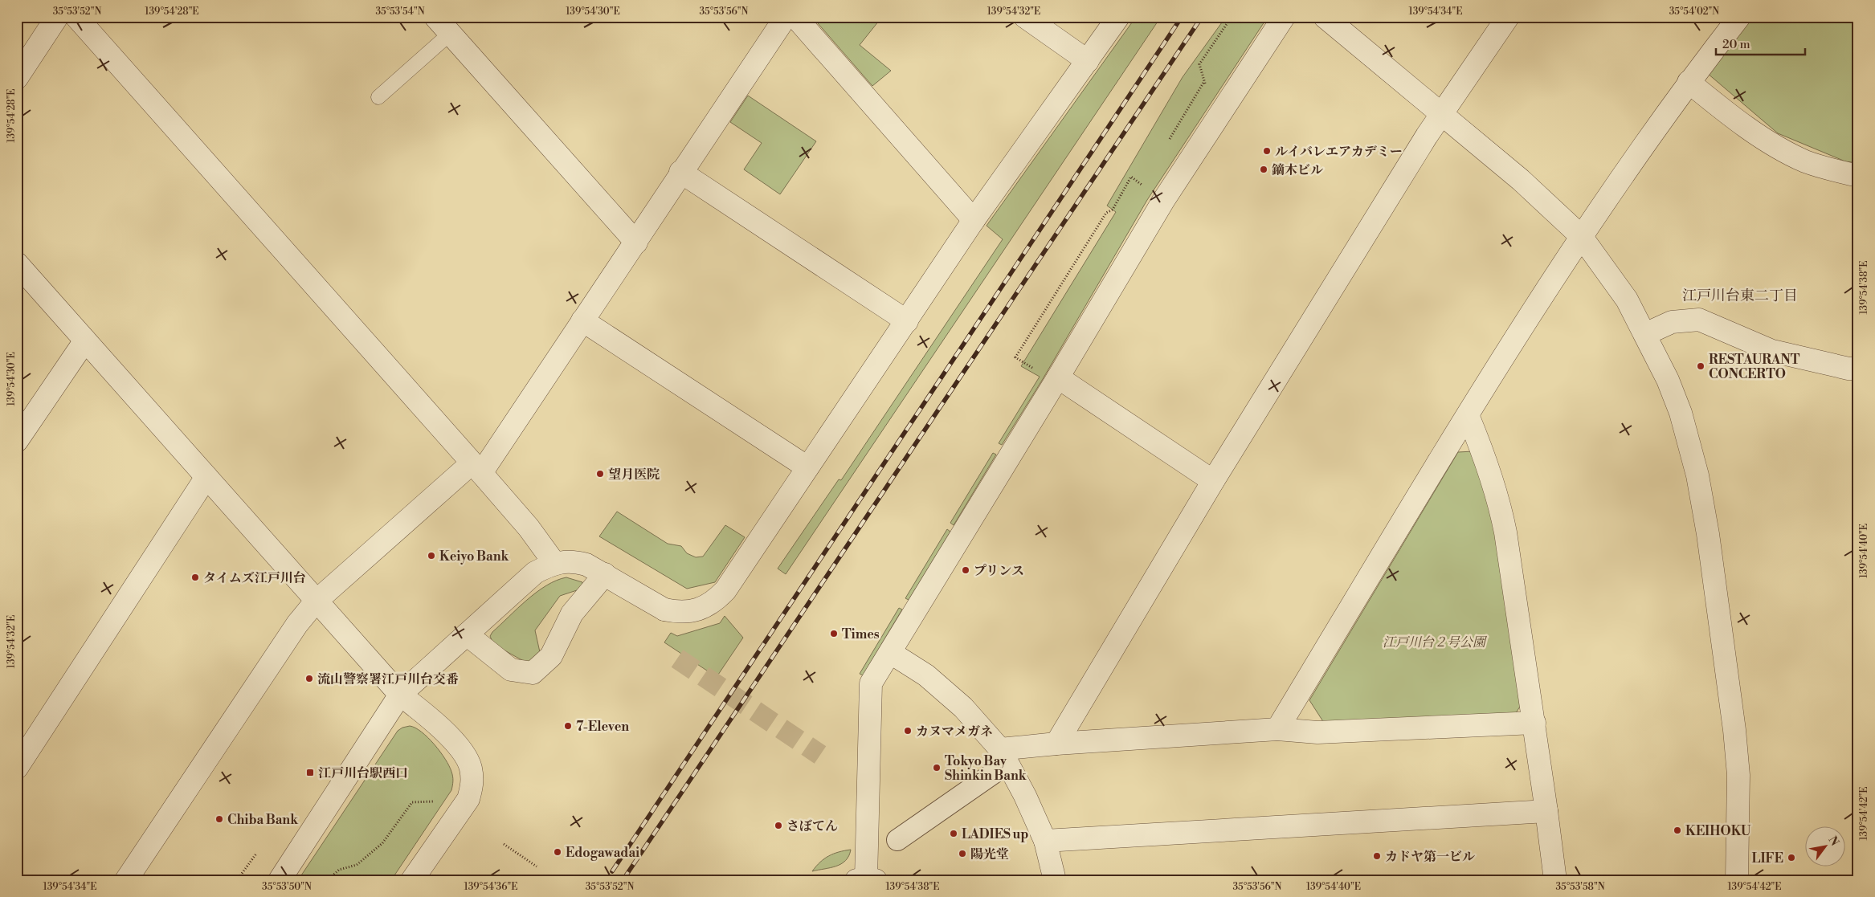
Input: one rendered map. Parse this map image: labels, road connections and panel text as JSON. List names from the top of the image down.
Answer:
{
  "districts": ["江戸川台東二丁目"],
  "parks": ["江戸川台２号公園"],
  "places": {
    "other": [
      "ルイバレエアカデミー",
      "鏑木ビル",
      "RESTAURANT CONCERTO",
      "望月医院",
      "Keiyo Bank",
      "プリンス",
      "タイムズ江戸川台",
      "Times",
      "流山警察署江戸川台交番",
      "7-Eleven",
      "カヌマメガネ",
      "Tokyo Bay Shinkin Bank",
      "Chiba Bank",
      "さぼてん",
      "KEIHOKU",
      "LADIES up",
      "Edogawadai",
      "陽光堂",
      "カドヤ第一ビル",
      "LIFE"
    ],
    "transit": ["江戸川台駅西口"]
  },
  "scale_bar": "20 m",
  "north": "top right",
  "coordinates": [
    "35°53'52\"N",
    "139°54'28\"E",
    "35°53'54\"N",
    "139°54'30\"E",
    "35°53'56\"N",
    "139°54'32\"E",
    "139°54'34\"E",
    "35°54'02\"N",
    "139°54'38\"E",
    "139°54'40\"E",
    "139°54'42\"E",
    "35°53'50\"N",
    "139°54'36\"E",
    "35°53'58\"N"
  ]
}
